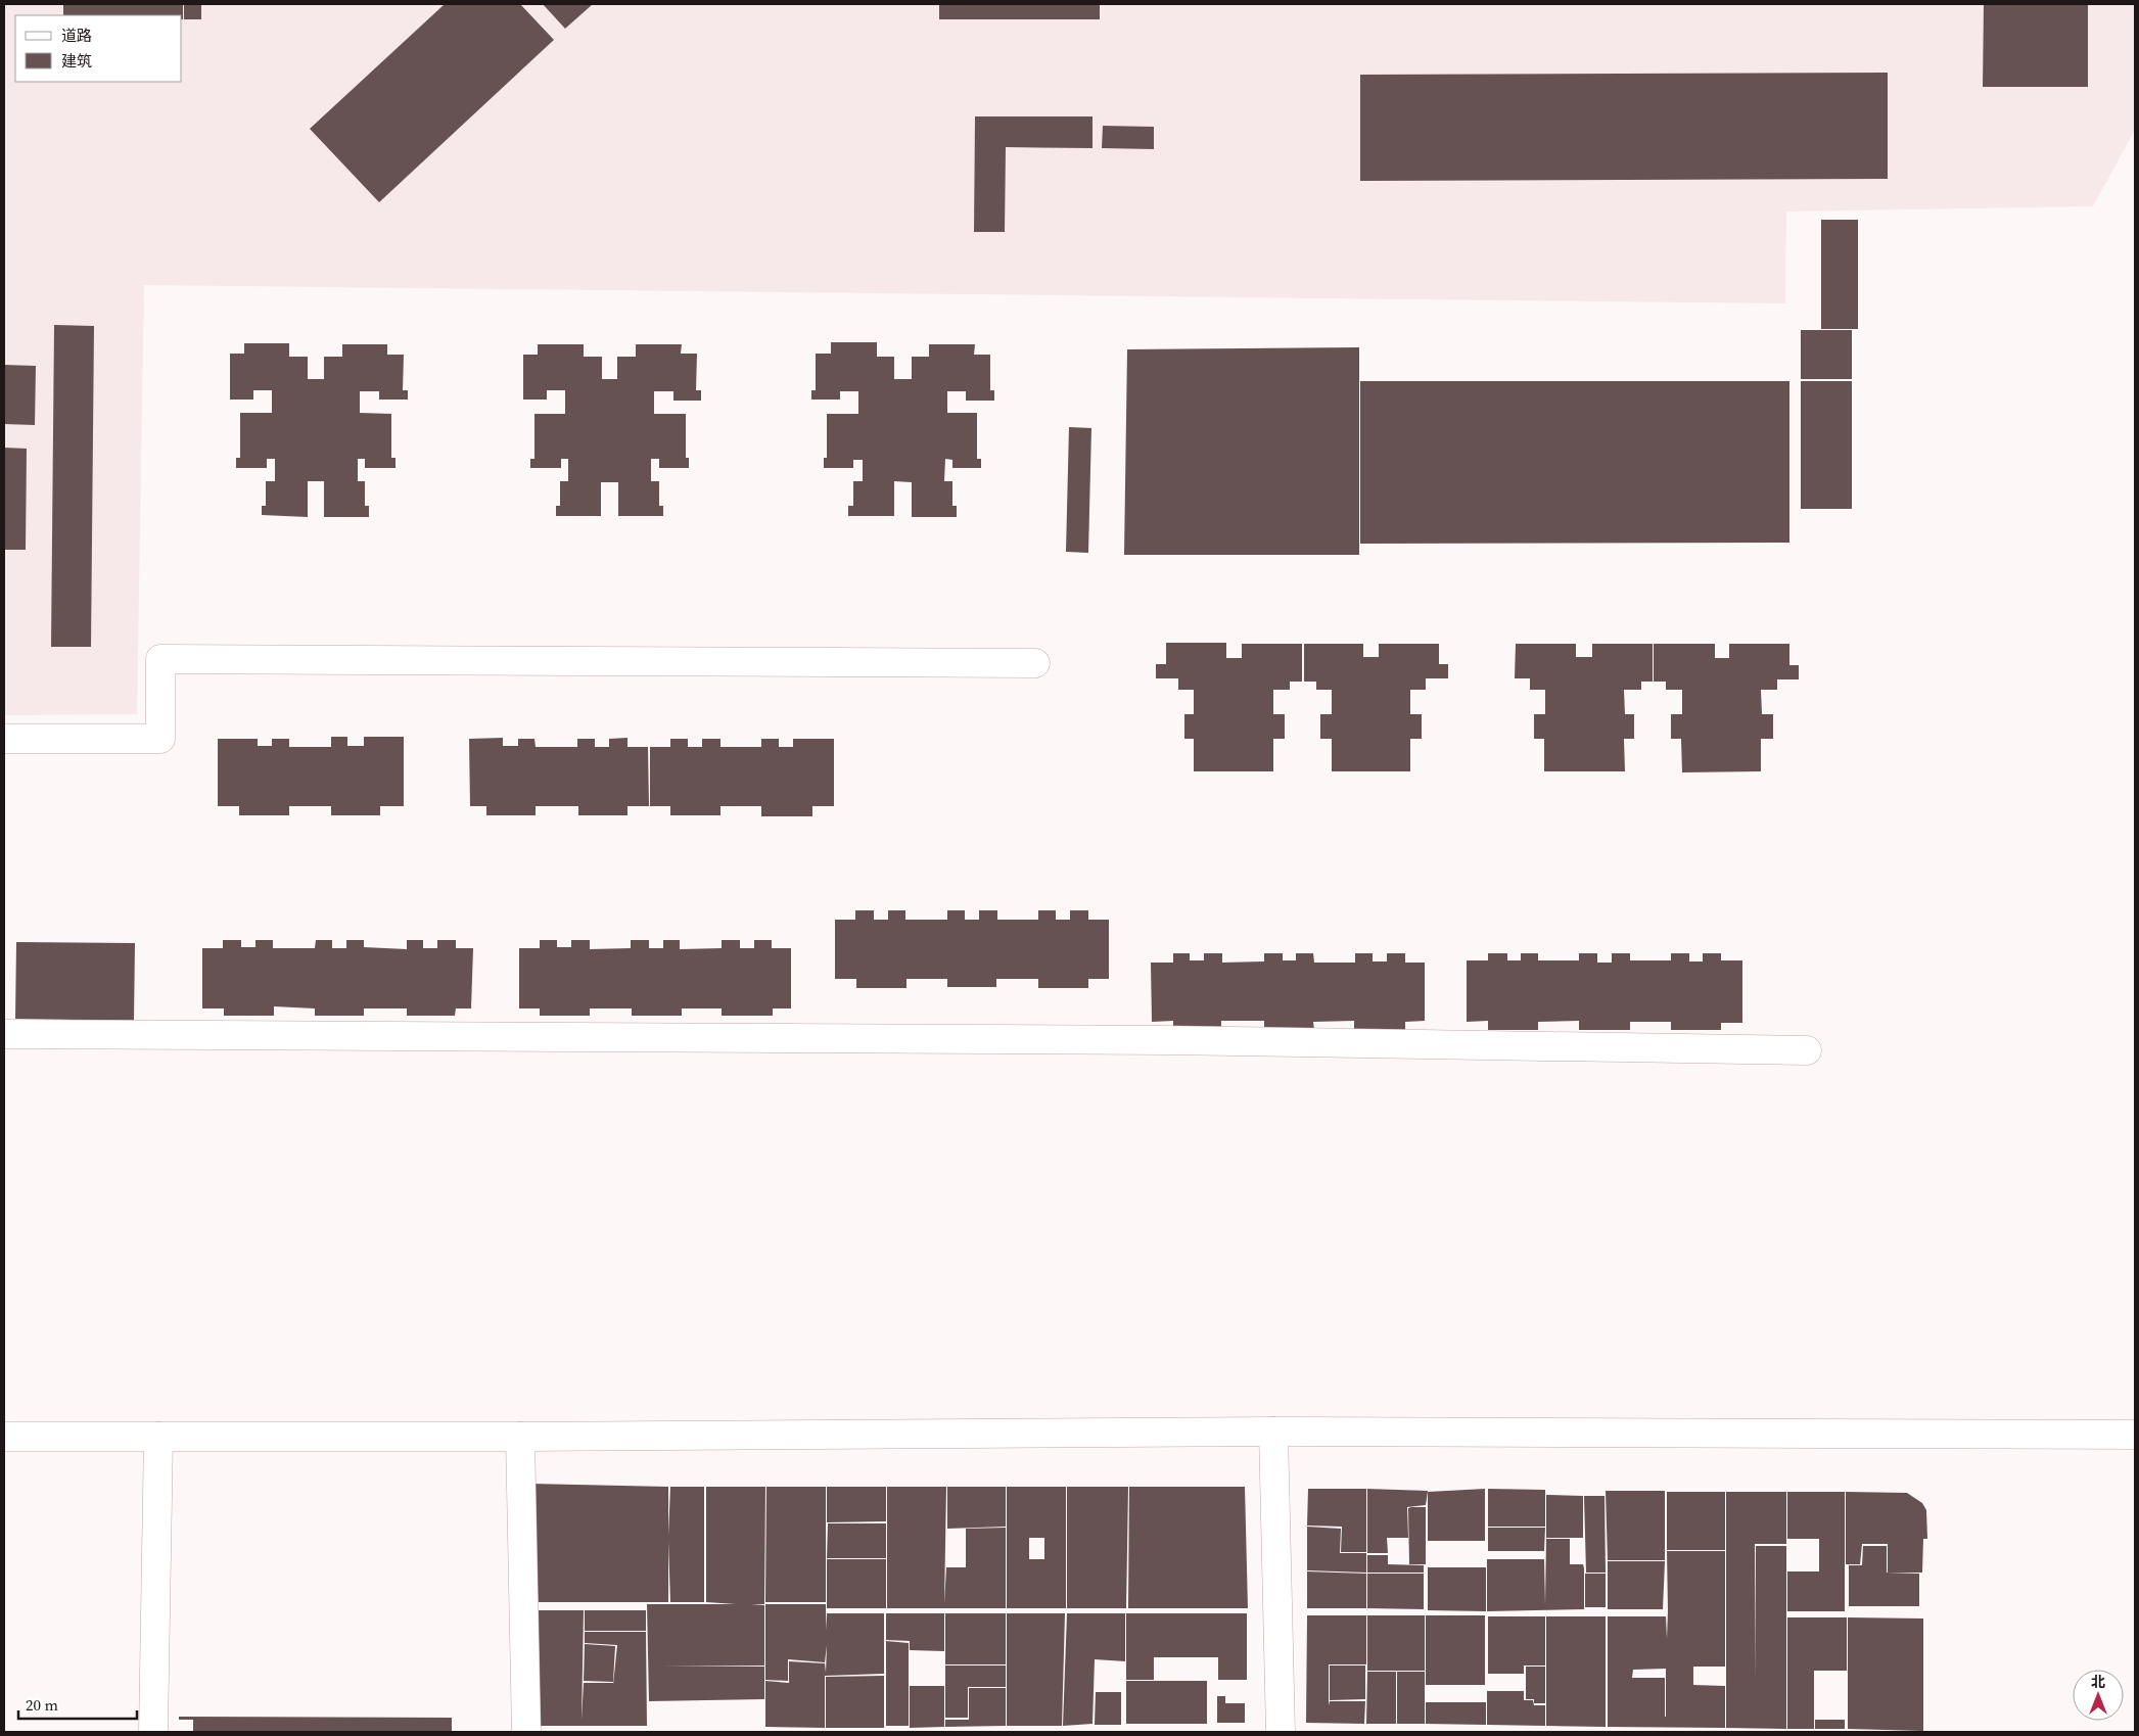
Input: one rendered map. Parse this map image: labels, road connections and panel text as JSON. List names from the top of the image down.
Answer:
{
  "legend": ["道路", "建筑"],
  "scale_bar": "20 m",
  "north": "top"
}
